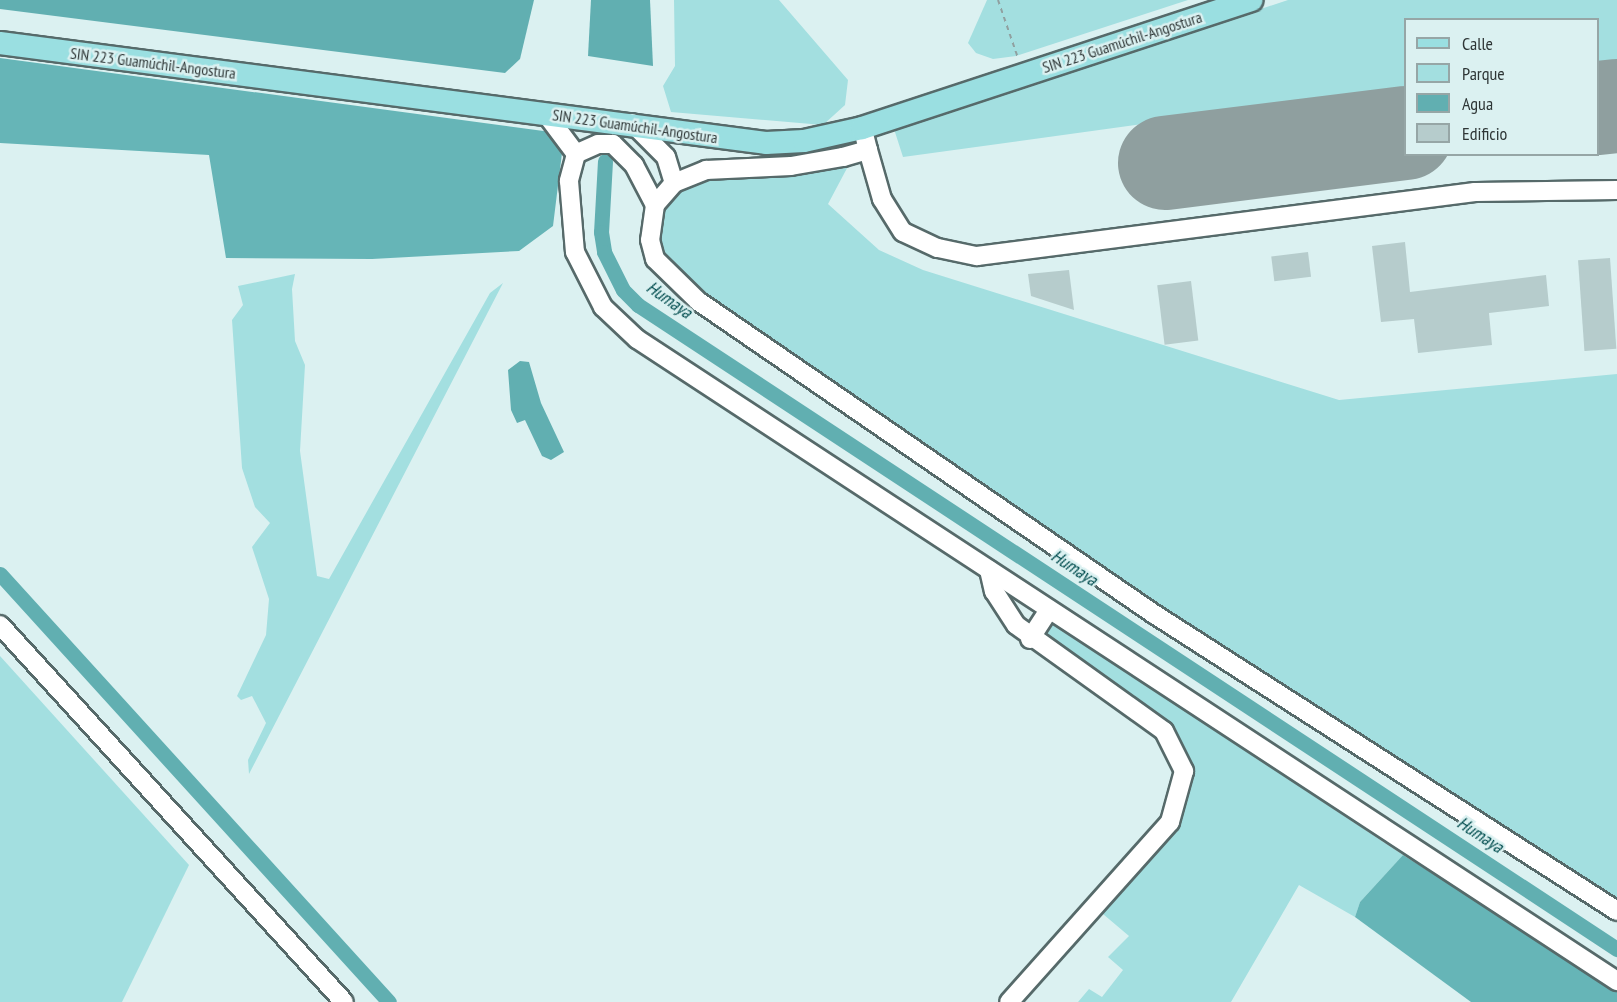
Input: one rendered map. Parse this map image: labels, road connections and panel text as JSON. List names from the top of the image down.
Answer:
{
  "streets": {
    "main road": ["SIN 223 Guamúchil-Angostura"]
  },
  "water": ["Humaya"],
  "legend": [
    "Calle",
    "Parque",
    "Agua",
    "Edificio"
  ]
}
